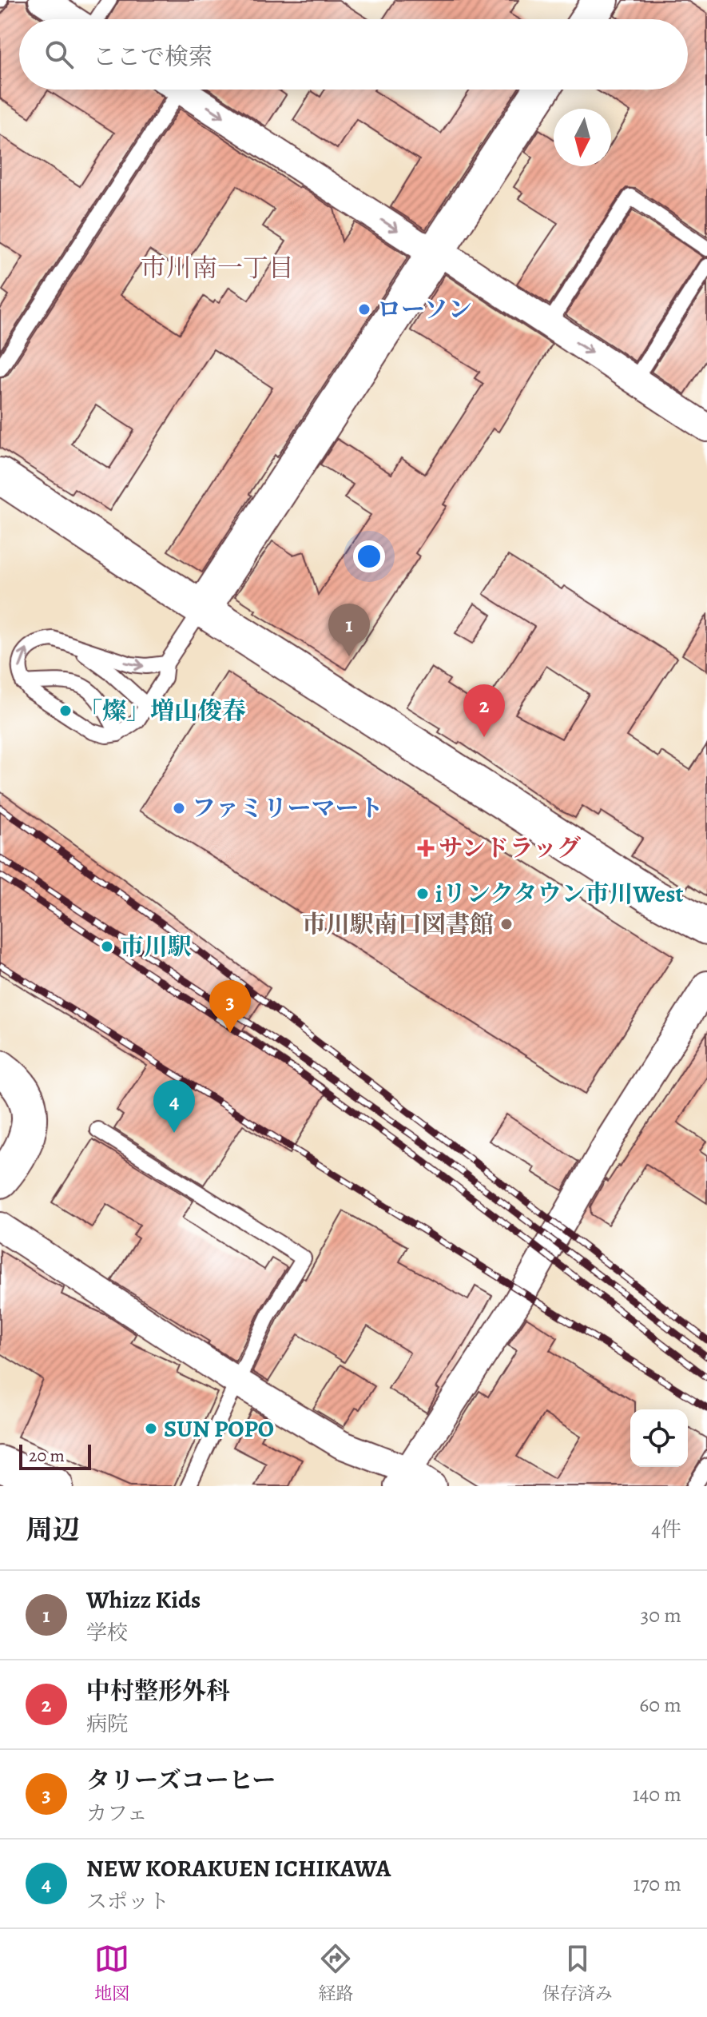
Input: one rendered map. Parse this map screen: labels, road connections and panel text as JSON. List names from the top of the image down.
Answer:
{
  "districts": ["市川南一丁目"],
  "places": {
    "other": [
      "ローソン",
      "「燦」増山俊春",
      "ファミリーマート",
      "iリンクタウン市川West",
      "市川駅南口図書館",
      "市川駅",
      "SUN POPO"
    ],
    "health": ["サンドラッグ"]
  },
  "scale_bar": "20 m",
  "north": "bottom",
  "page": {
    "search": "ここで検索",
    "pins": [
      "1",
      "2",
      "3",
      "4"
    ],
    "scale": "20 m",
    "heading": ["周辺", "4件"],
    "list": [
      {
        "mark": "1",
        "name": "Whizz Kids",
        "note": "学校",
        "value": "30 m"
      },
      {
        "mark": "2",
        "name": "中村整形外科",
        "note": "病院",
        "value": "60 m"
      },
      {
        "mark": "3",
        "name": "タリーズコーヒー",
        "note": "カフェ",
        "value": "140 m"
      },
      {
        "mark": "4",
        "name": "NEW KORAKUEN ICHIKAWA",
        "note": "スポット",
        "value": "170 m"
      }
    ],
    "nav": ["地図", "経路", "保存済み"]
  }
}
